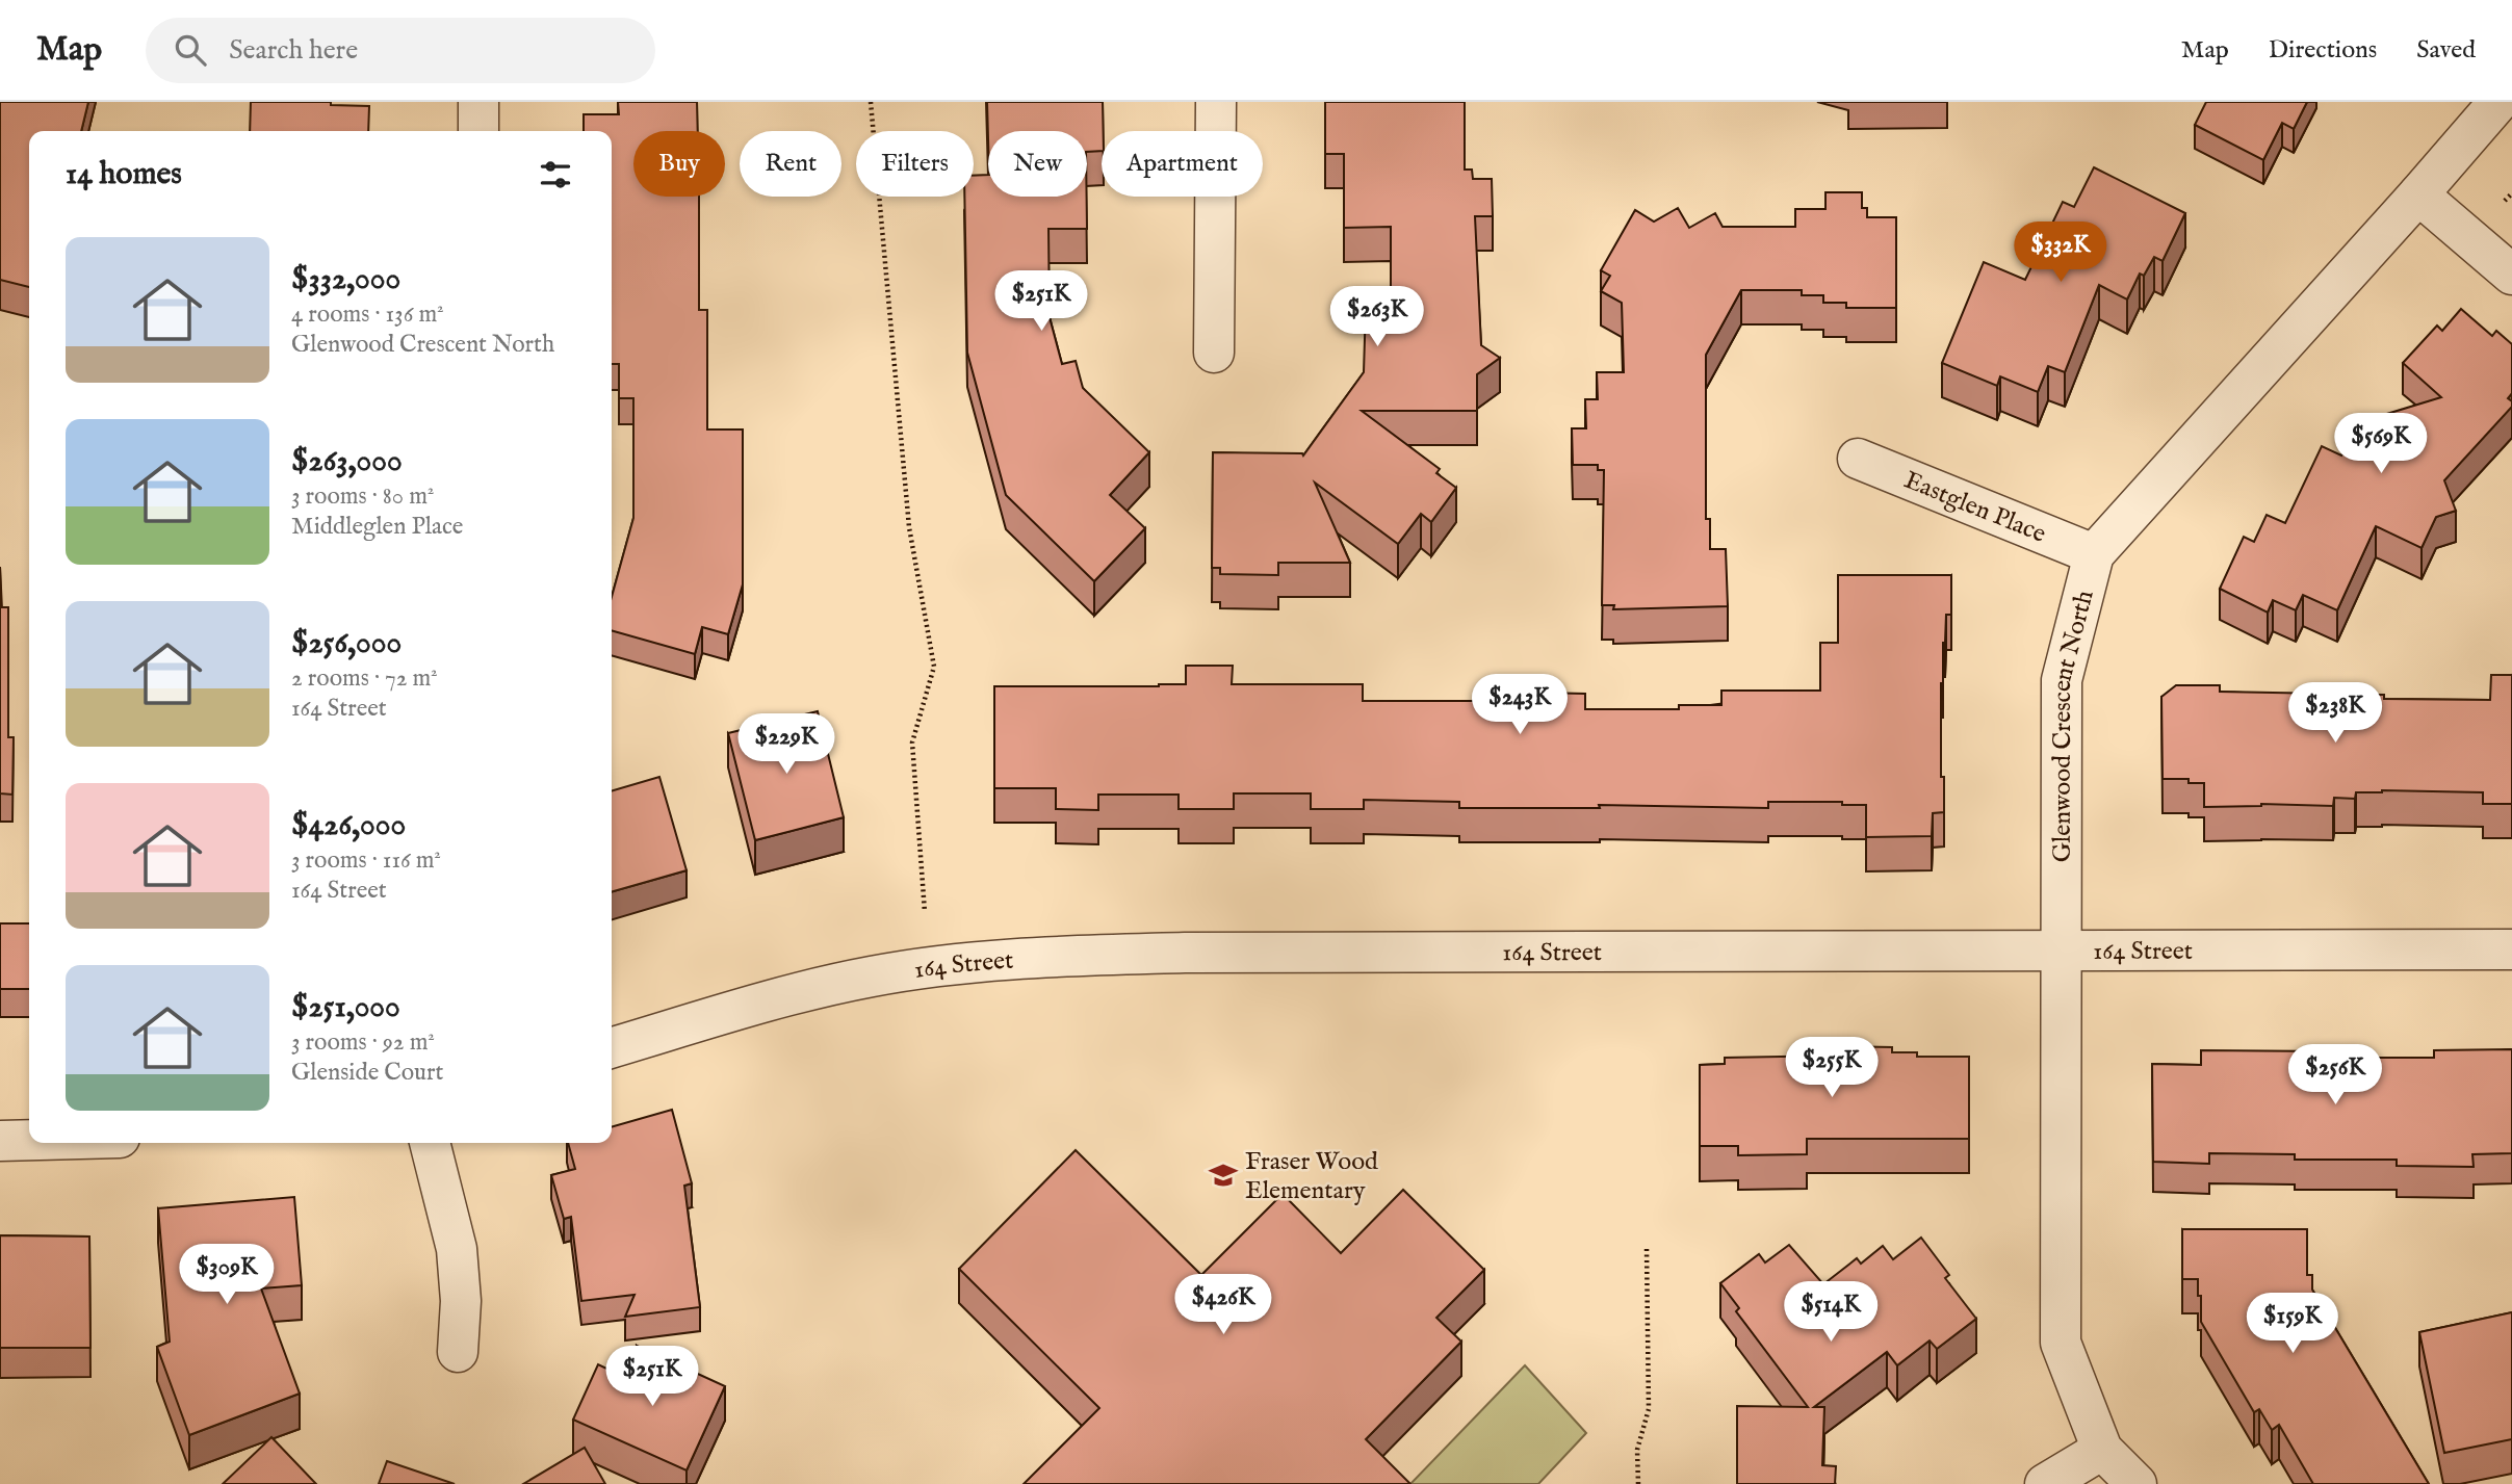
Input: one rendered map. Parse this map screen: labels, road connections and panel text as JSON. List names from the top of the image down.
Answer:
{
  "streets": {
    "street": ["Eastglen Place", "Glenwood Crescent North", "164 Street"]
  },
  "crossings": [
    ["Eastglen Place", "Glenwood Crescent North"],
    ["Glenwood Crescent North", "164 Street"]
  ],
  "places": {
    "school or university": ["Fraser Wood Elementary"]
  },
  "page": {
    "header": "Map",
    "search": "Search here",
    "nav": ["Map", "Directions", "Saved"],
    "chip": [
      "Buy",
      "Rent",
      "Filters",
      "New",
      "Apartment"
    ],
    "heading": "14 homes",
    "list": [
      {
        "name": "$332,000",
        "note": "4 rooms · 136 m² · Glenwood Crescent North"
      },
      {
        "name": "$263,000",
        "note": "3 rooms · 80 m² · Middleglen Place"
      },
      {
        "name": "$256,000",
        "note": "2 rooms · 72 m² · 164 Street"
      },
      {
        "name": "$426,000",
        "note": "3 rooms · 116 m² · 164 Street"
      },
      {
        "name": "$251,000",
        "note": "3 rooms · 92 m² · Glenside Court"
      }
    ],
    "price": [
      "$332K",
      "$251K",
      "$263K",
      "$569K",
      "$243K",
      "$238K",
      "$229K",
      "$255K",
      "$256K",
      "$309K",
      "$426K",
      "$514K",
      "$159K",
      "$251K"
    ]
  }
}
